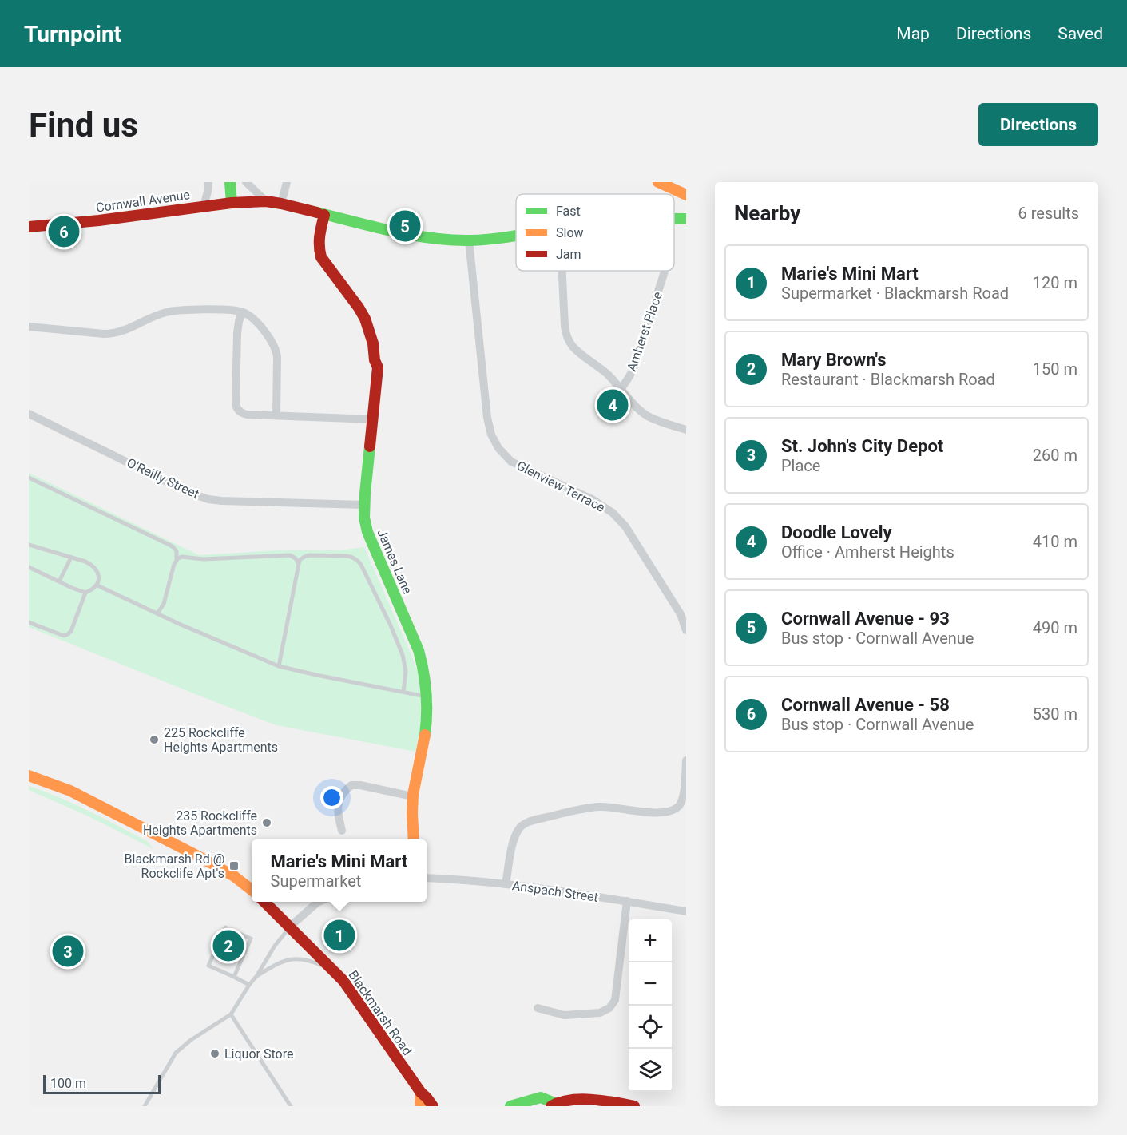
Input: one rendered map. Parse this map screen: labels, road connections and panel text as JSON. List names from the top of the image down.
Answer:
{
  "streets": {
    "street": [
      "Cornwall Avenue",
      "Amherst Place",
      "O'Reilly Street",
      "Glenview Terrace",
      "James Lane",
      "Anspach Street",
      "Blackmarsh Road"
    ]
  },
  "crossings": [
    ["Cornwall Avenue", "Glenview Terrace"],
    ["Cornwall Avenue", "James Lane"],
    ["O'Reilly Street", "James Lane"]
  ],
  "places": {
    "other": ["225 Rockcliffe Heights Apartments", "235 Rockcliffe Heights Apartments", "Liquor Store"],
    "transit": ["Blackmarsh Rd @ Rockclife Apt's"]
  },
  "legend": ["Fast", "Slow", "Jam"],
  "scale_bar": "100 m",
  "page": {
    "header": "Turnpoint",
    "nav": ["Map", "Directions", "Saved"],
    "buttons": "Directions",
    "title": "Find us",
    "heading": ["Nearby", "6 results"],
    "pins": [
      "5",
      "6",
      "4",
      "1",
      "2",
      "3"
    ],
    "list": [
      {
        "mark": "1",
        "name": "Marie's Mini Mart",
        "note": "Supermarket · Blackmarsh Road",
        "value": "120 m"
      },
      {
        "mark": "2",
        "name": "Mary Brown's",
        "note": "Restaurant · Blackmarsh Road",
        "value": "150 m"
      },
      {
        "mark": "3",
        "name": "St. John's City Depot",
        "note": "Place",
        "value": "260 m"
      },
      {
        "mark": "4",
        "name": "Doodle Lovely",
        "note": "Office · Amherst Heights",
        "value": "410 m"
      },
      {
        "mark": "5",
        "name": "Cornwall Avenue - 93",
        "note": "Bus stop · Cornwall Avenue",
        "value": "490 m"
      },
      {
        "mark": "6",
        "name": "Cornwall Avenue - 58",
        "note": "Bus stop · Cornwall Avenue",
        "value": "530 m"
      }
    ],
    "popup": ["Marie's Mini Mart", "Supermarket"],
    "map_buttons": ["+", "−"],
    "scale": "100 m"
  }
}
